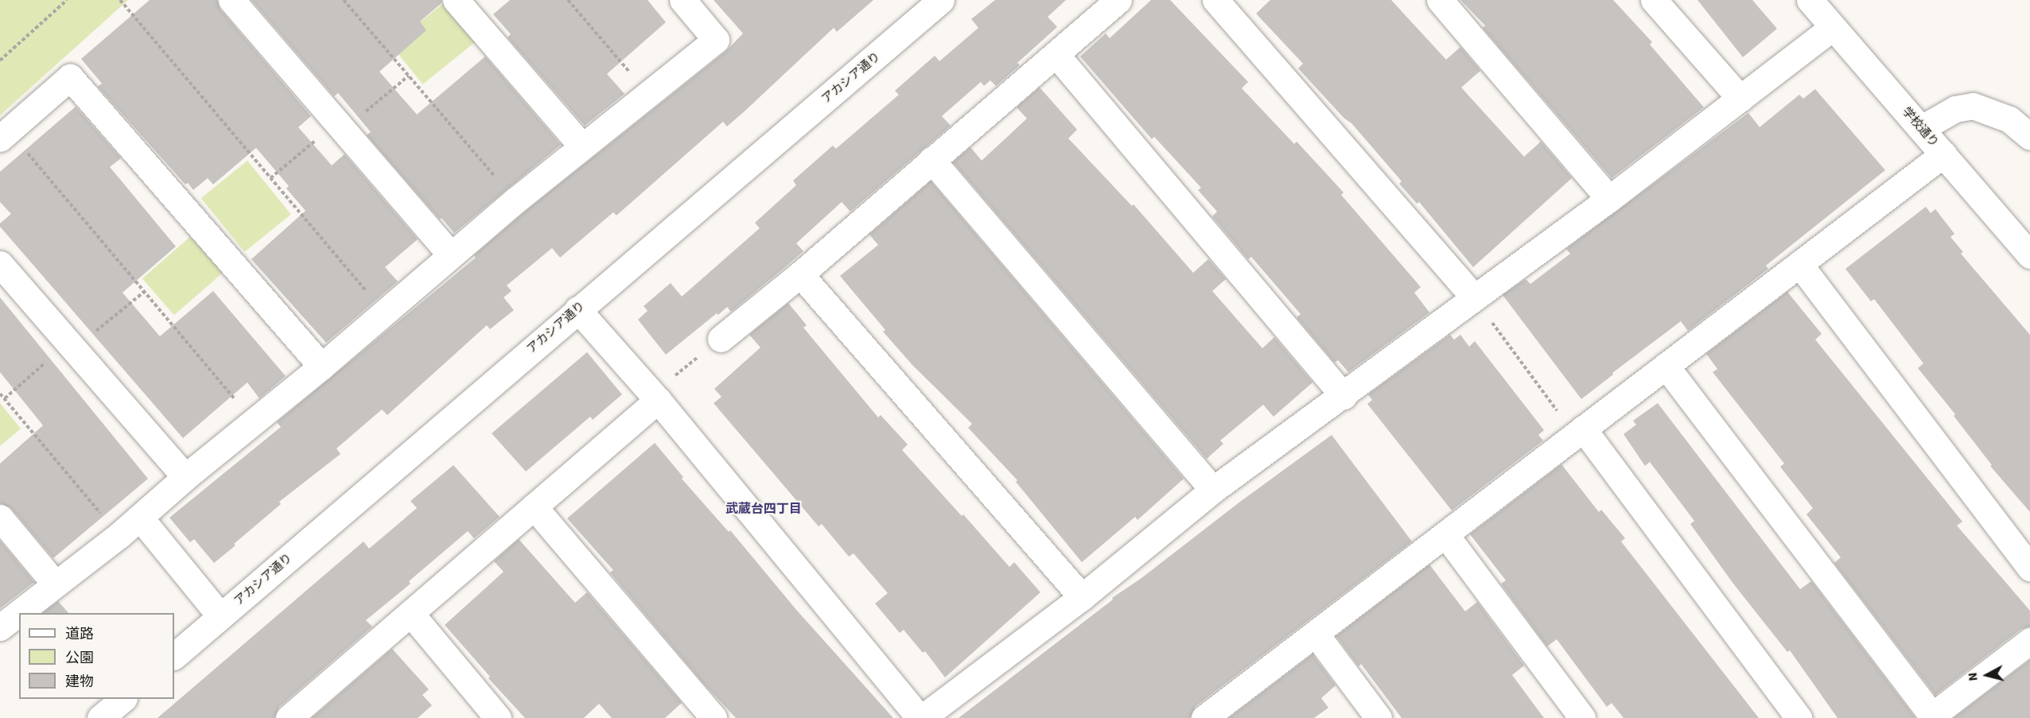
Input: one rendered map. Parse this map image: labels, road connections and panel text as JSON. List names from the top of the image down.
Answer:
{
  "streets": {
    "street": ["アカシア通り", "学校通り"]
  },
  "districts": ["武蔵台四丁目"],
  "legend": ["道路", "公園", "建物"],
  "north": "left"
}
